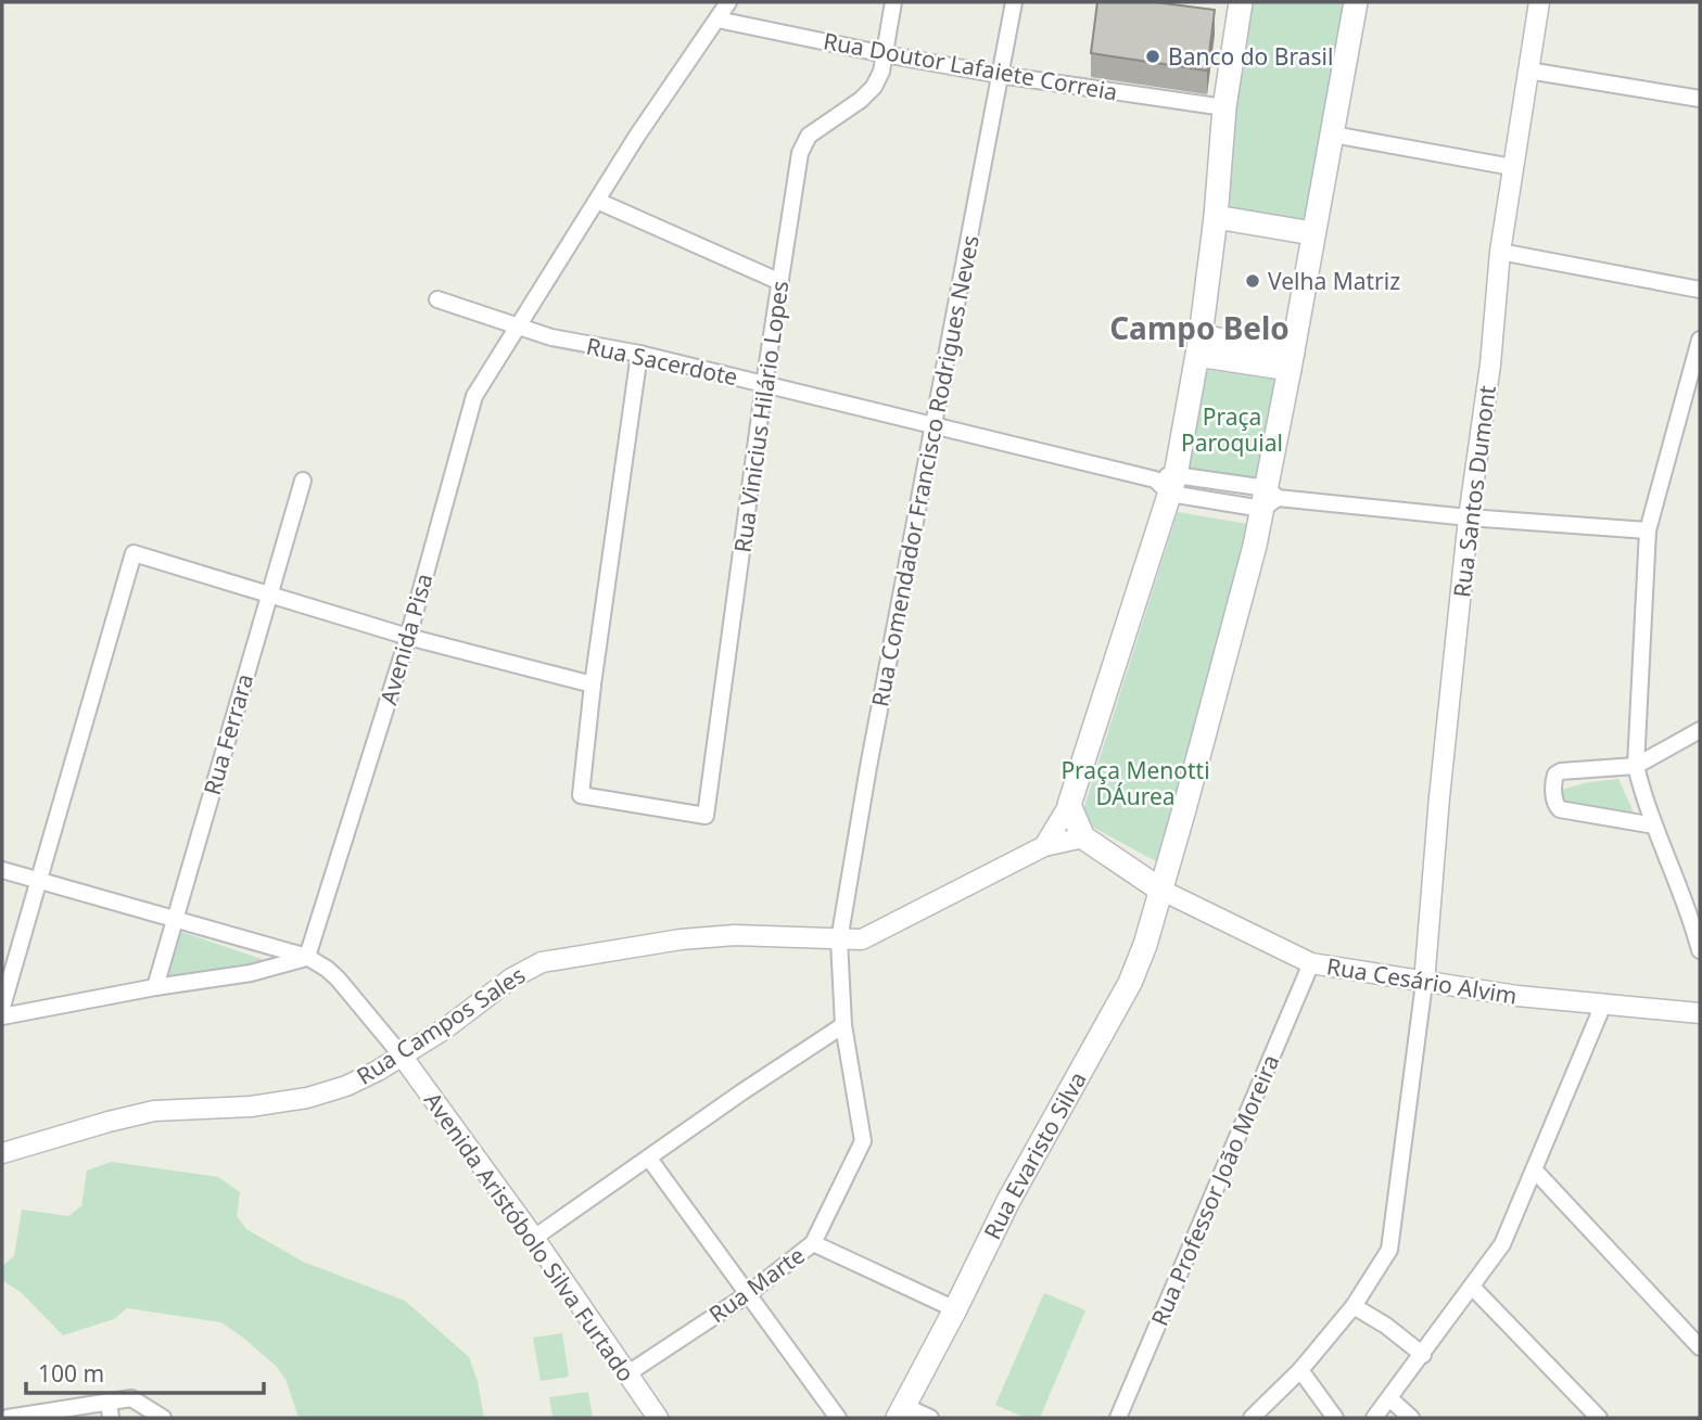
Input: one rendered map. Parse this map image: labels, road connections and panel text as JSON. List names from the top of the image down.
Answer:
{
  "streets": {
    "main road": ["Rua Evaristo Silva"],
    "street": [
      "Rua Doutor Lafaiete Correia",
      "Rua Sacerdote",
      "Rua Vinicius Hilário Lopes",
      "Rua Comendador Francisco Rodrigues Neves",
      "Rua Santos Dumont",
      "Avenida Pisa",
      "Rua Ferrara",
      "Rua Cesário Alvim",
      "Rua Campos Sales",
      "Rua Professor João Moreira",
      "Avenida Aristóbolo Silva Furtado",
      "Rua Marte"
    ]
  },
  "crossings": [
    ["Rua Doutor Lafaiete Correia", "Rua Vinicius Hilário Lopes"],
    ["Rua Doutor Lafaiete Correia", "Rua Comendador Francisco Rodrigues Neves"],
    ["Rua Doutor Lafaiete Correia", "Avenida Pisa"],
    ["Rua Sacerdote", "Rua Vinicius Hilário Lopes"],
    ["Rua Sacerdote", "Rua Comendador Francisco Rodrigues Neves"],
    ["Rua Sacerdote", "Rua Santos Dumont"],
    ["Rua Sacerdote", "Avenida Pisa"],
    ["Rua Sacerdote", "Rua Evaristo Silva"],
    ["Rua Comendador Francisco Rodrigues Neves", "Rua Campos Sales"],
    ["Rua Comendador Francisco Rodrigues Neves", "Rua Marte"],
    ["Rua Santos Dumont", "Rua Cesário Alvim"],
    ["Rua Cesário Alvim", "Rua Evaristo Silva"],
    ["Rua Cesário Alvim", "Rua Professor João Moreira"],
    ["Rua Campos Sales", "Avenida Aristóbolo Silva Furtado"],
    ["Rua Campos Sales", "Rua Marte"],
    ["Avenida Aristóbolo Silva Furtado", "Rua Marte"]
  ],
  "districts": ["Campo Belo"],
  "parks": ["Praça Paroquial", "Praça Menotti DÁurea"],
  "places": ["Banco do Brasil", "Velha Matriz"],
  "scale_bar": "100 m"
}
